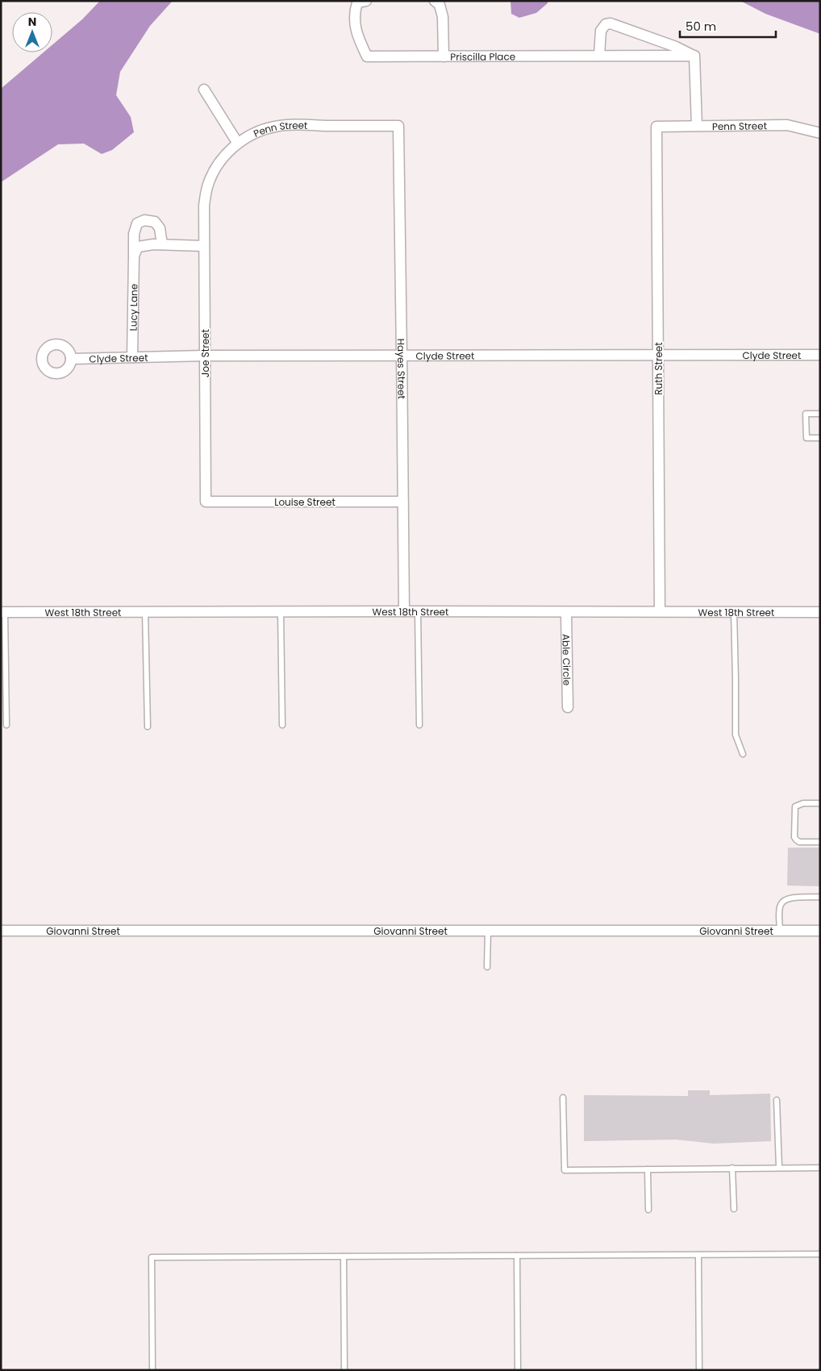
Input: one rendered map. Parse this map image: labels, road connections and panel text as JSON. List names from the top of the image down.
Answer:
{
  "streets": {
    "street": [
      "Priscilla Place",
      "Penn Street",
      "Lucy Lane",
      "Joe Street",
      "Clyde Street",
      "Hayes Street",
      "Ruth Street",
      "Louise Street",
      "West 18th Street",
      "Able Circle",
      "Giovanni Street"
    ]
  },
  "crossings": [
    ["Penn Street", "Joe Street"],
    ["Penn Street", "Hayes Street"],
    ["Penn Street", "Ruth Street"],
    ["Lucy Lane", "Clyde Street"],
    ["Joe Street", "Clyde Street"],
    ["Joe Street", "Louise Street"],
    ["Clyde Street", "Hayes Street"],
    ["Clyde Street", "Ruth Street"],
    ["Hayes Street", "Louise Street"],
    ["Hayes Street", "West 18th Street"],
    ["Ruth Street", "West 18th Street"],
    ["West 18th Street", "Able Circle"]
  ],
  "scale_bar": "50 m",
  "north": "top"
}
